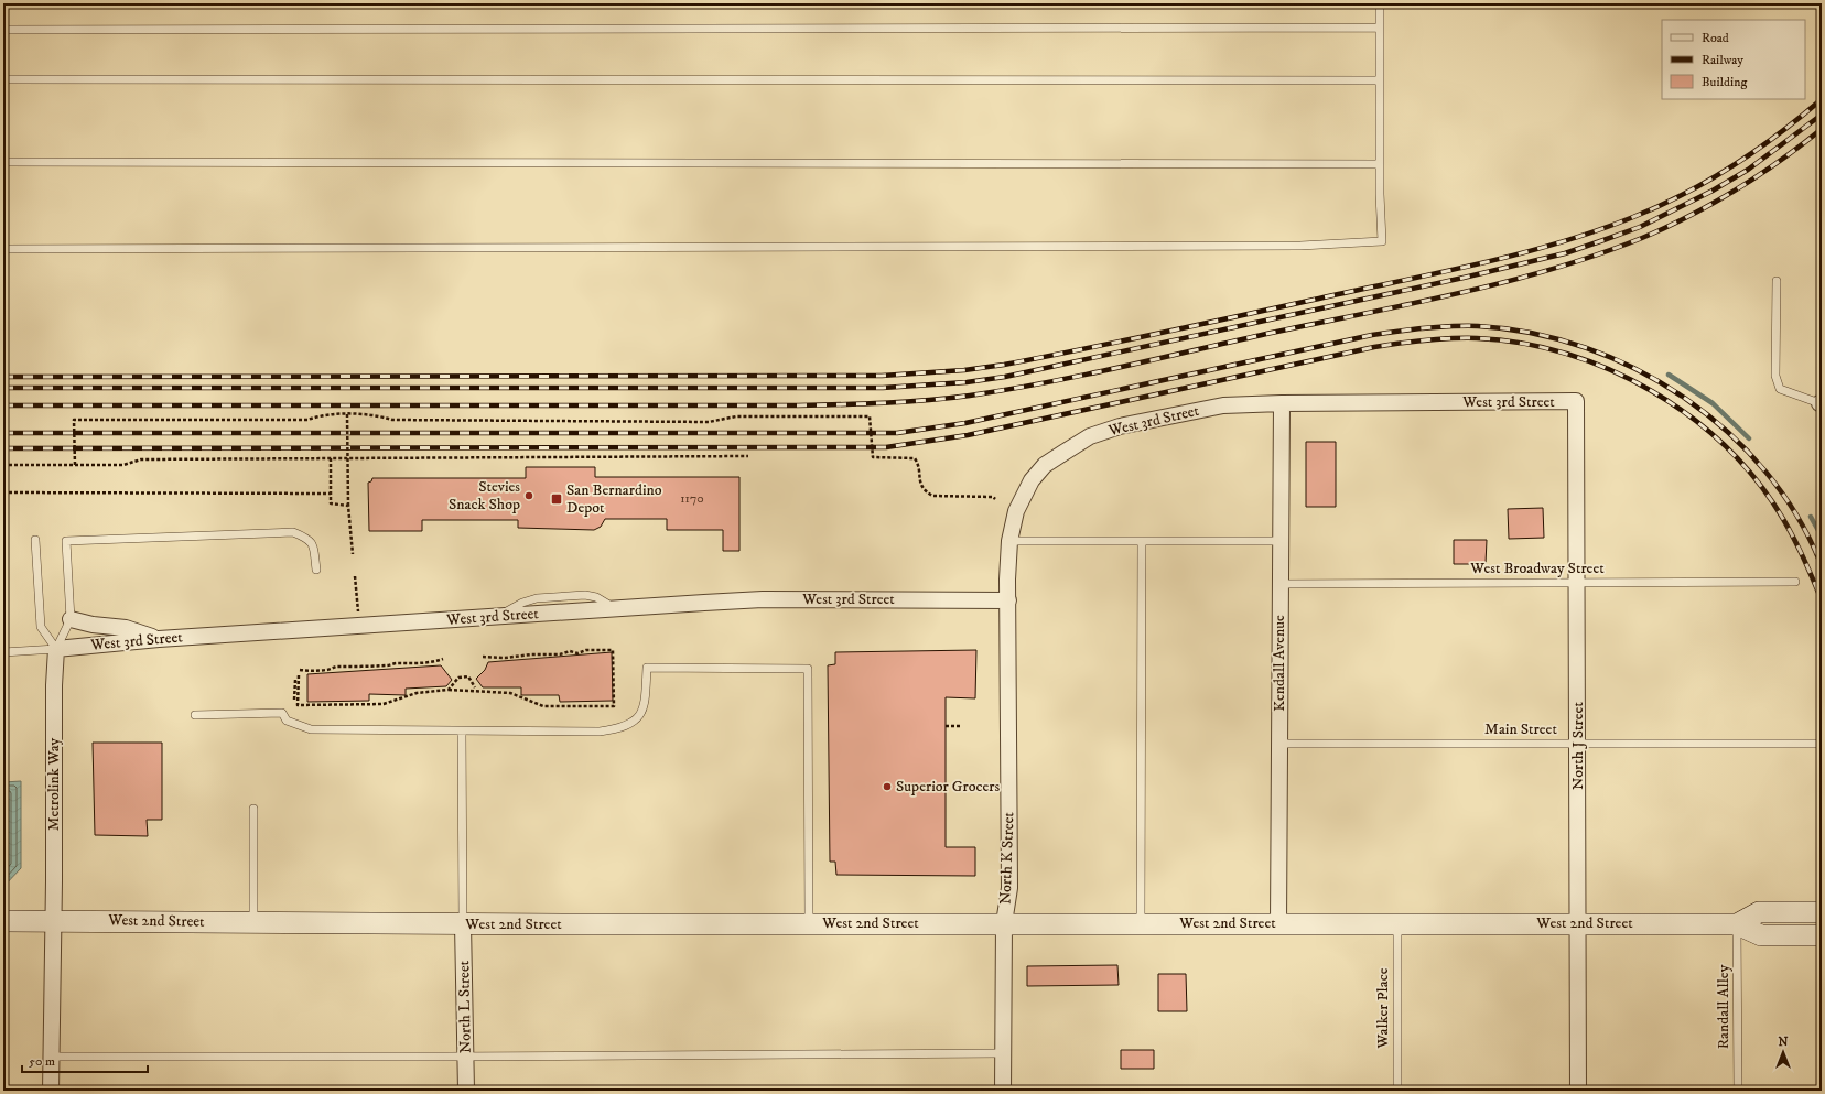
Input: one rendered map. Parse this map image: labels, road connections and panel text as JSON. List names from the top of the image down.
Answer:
{
  "streets": {
    "main road": ["West 2nd Street"],
    "street": [
      "West 3rd Street",
      "Kendall Avenue",
      "North J Street",
      "Metrolink Way",
      "North K Street",
      "North L Street"
    ],
    "lane": [
      "West Broadway Street",
      "Main Street",
      "Randall Alley",
      "Walker Place"
    ]
  },
  "crossings": [
    ["West 3rd Street", "Kendall Avenue"],
    ["West 3rd Street", "North J Street"],
    ["West 3rd Street", "Metrolink Way"],
    ["West 3rd Street", "North K Street"],
    ["West Broadway Street", "Kendall Avenue"],
    ["West Broadway Street", "North J Street"],
    ["Kendall Avenue", "Main Street"],
    ["Kendall Avenue", "West 2nd Street"],
    ["Main Street", "North J Street"],
    ["North J Street", "West 2nd Street"],
    ["Metrolink Way", "West 2nd Street"],
    ["North K Street", "West 2nd Street"],
    ["West 2nd Street", "North L Street"],
    ["West 2nd Street", "Randall Alley"],
    ["West 2nd Street", "Walker Place"]
  ],
  "places": {
    "other": ["Stevies Snack Shop", "Superior Grocers"],
    "transit": ["San Bernardino Depot"]
  },
  "house_numbers": ["1170"],
  "legend": ["Road", "Railway", "Building"],
  "scale_bar": "50 m",
  "north": "top"
}
